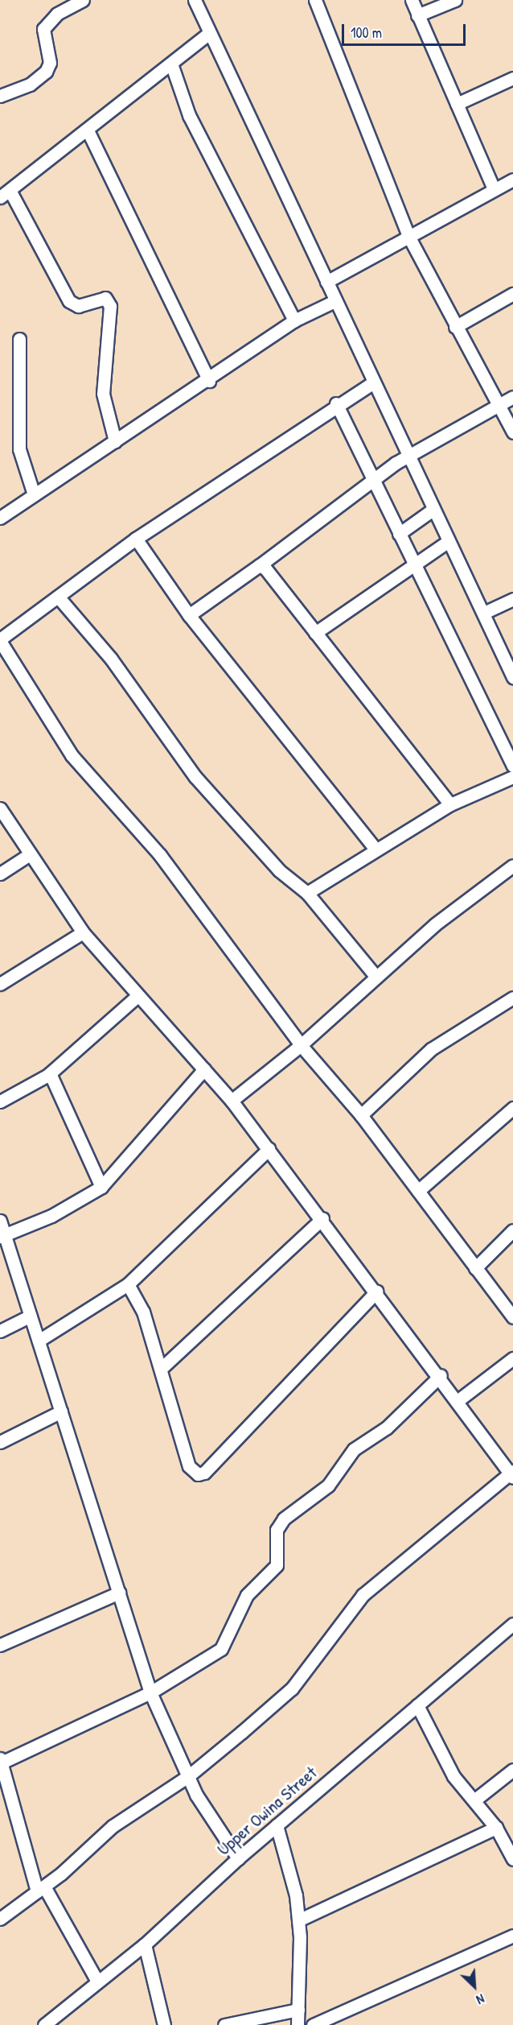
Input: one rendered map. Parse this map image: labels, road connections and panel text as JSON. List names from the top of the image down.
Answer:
{
  "streets": {
    "street": ["Upper Owina Street"]
  },
  "scale_bar": "100 m",
  "north": "bottom right"
}
